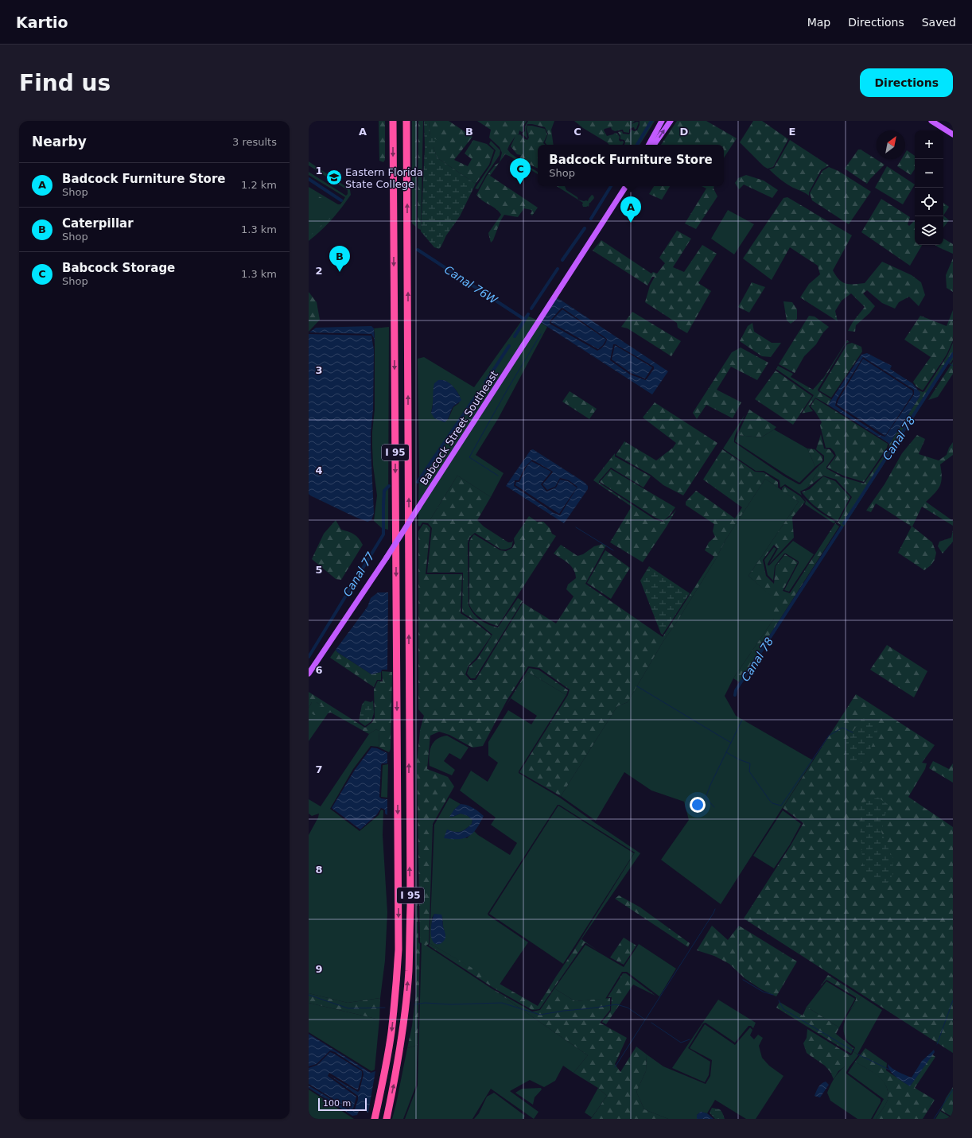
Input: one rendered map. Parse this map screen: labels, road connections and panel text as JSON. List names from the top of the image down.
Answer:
{
  "streets": {
    "highway": ["I 95"],
    "main road": ["Babcock Street Southeast"]
  },
  "water": ["Canal 76W", "Canal 78", "Canal 77"],
  "places": {
    "school or university": ["Eastern Florida State College"]
  },
  "scale_bar": "100 m",
  "north": "top right",
  "page": {
    "header": "Kartio",
    "nav": ["Map", "Directions", "Saved"],
    "buttons": "Directions",
    "title": "Find us",
    "heading": ["Nearby", "3 results"],
    "map_buttons": ["+", "−"],
    "popup": ["Badcock Furniture Store", "Shop"],
    "pins": ["C", "A", "B"],
    "list": [
      {
        "mark": "A",
        "name": "Badcock Furniture Store",
        "note": "Shop",
        "value": "1.2 km"
      },
      {
        "mark": "B",
        "name": "Caterpillar",
        "note": "Shop",
        "value": "1.3 km"
      },
      {
        "mark": "C",
        "name": "Babcock Storage",
        "note": "Shop",
        "value": "1.3 km"
      }
    ],
    "scale": "100 m"
  },
  "grid": {
    "columns": [
      "A",
      "B",
      "C",
      "D",
      "E"
    ],
    "rows": [
      "1",
      "2",
      "3",
      "4",
      "5",
      "6",
      "7",
      "8",
      "9"
    ]
  }
}
